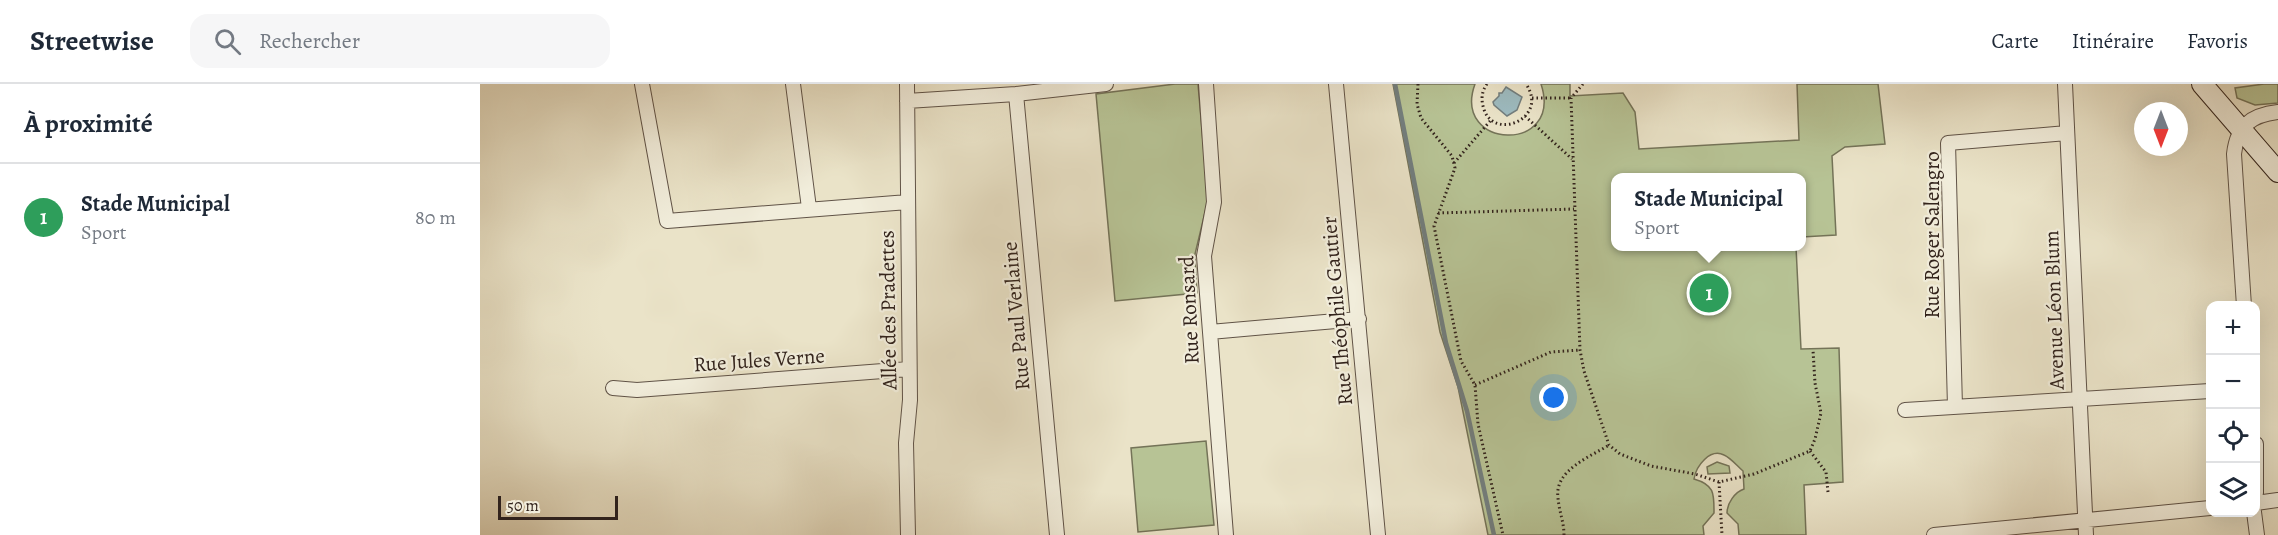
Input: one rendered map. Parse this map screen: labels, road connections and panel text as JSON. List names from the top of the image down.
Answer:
{
  "streets": {
    "street": [
      "Rue Roger Salengro",
      "Allée des Pradettes",
      "Rue Ronsard",
      "Avenue Léon Blum",
      "Rue Théophile Gautier",
      "Rue Paul Verlaine",
      "Rue Jules Verne"
    ]
  },
  "crossings": [
    ["Rue Roger Salengro", "Avenue Léon Blum"],
    ["Allée des Pradettes", "Rue Jules Verne"]
  ],
  "scale_bar": "50 m",
  "north": "bottom",
  "page": {
    "header": "Streetwise",
    "search": "Rechercher",
    "nav": ["Carte", "Itinéraire", "Favoris"],
    "heading": "À proximité",
    "list": [
      {
        "mark": "1",
        "name": "Stade Municipal",
        "note": "Sport",
        "value": "80 m"
      }
    ],
    "popup": ["Stade Municipal", "Sport"],
    "pins": "1",
    "map_buttons": ["+", "−"],
    "scale": "50 m"
  }
}
